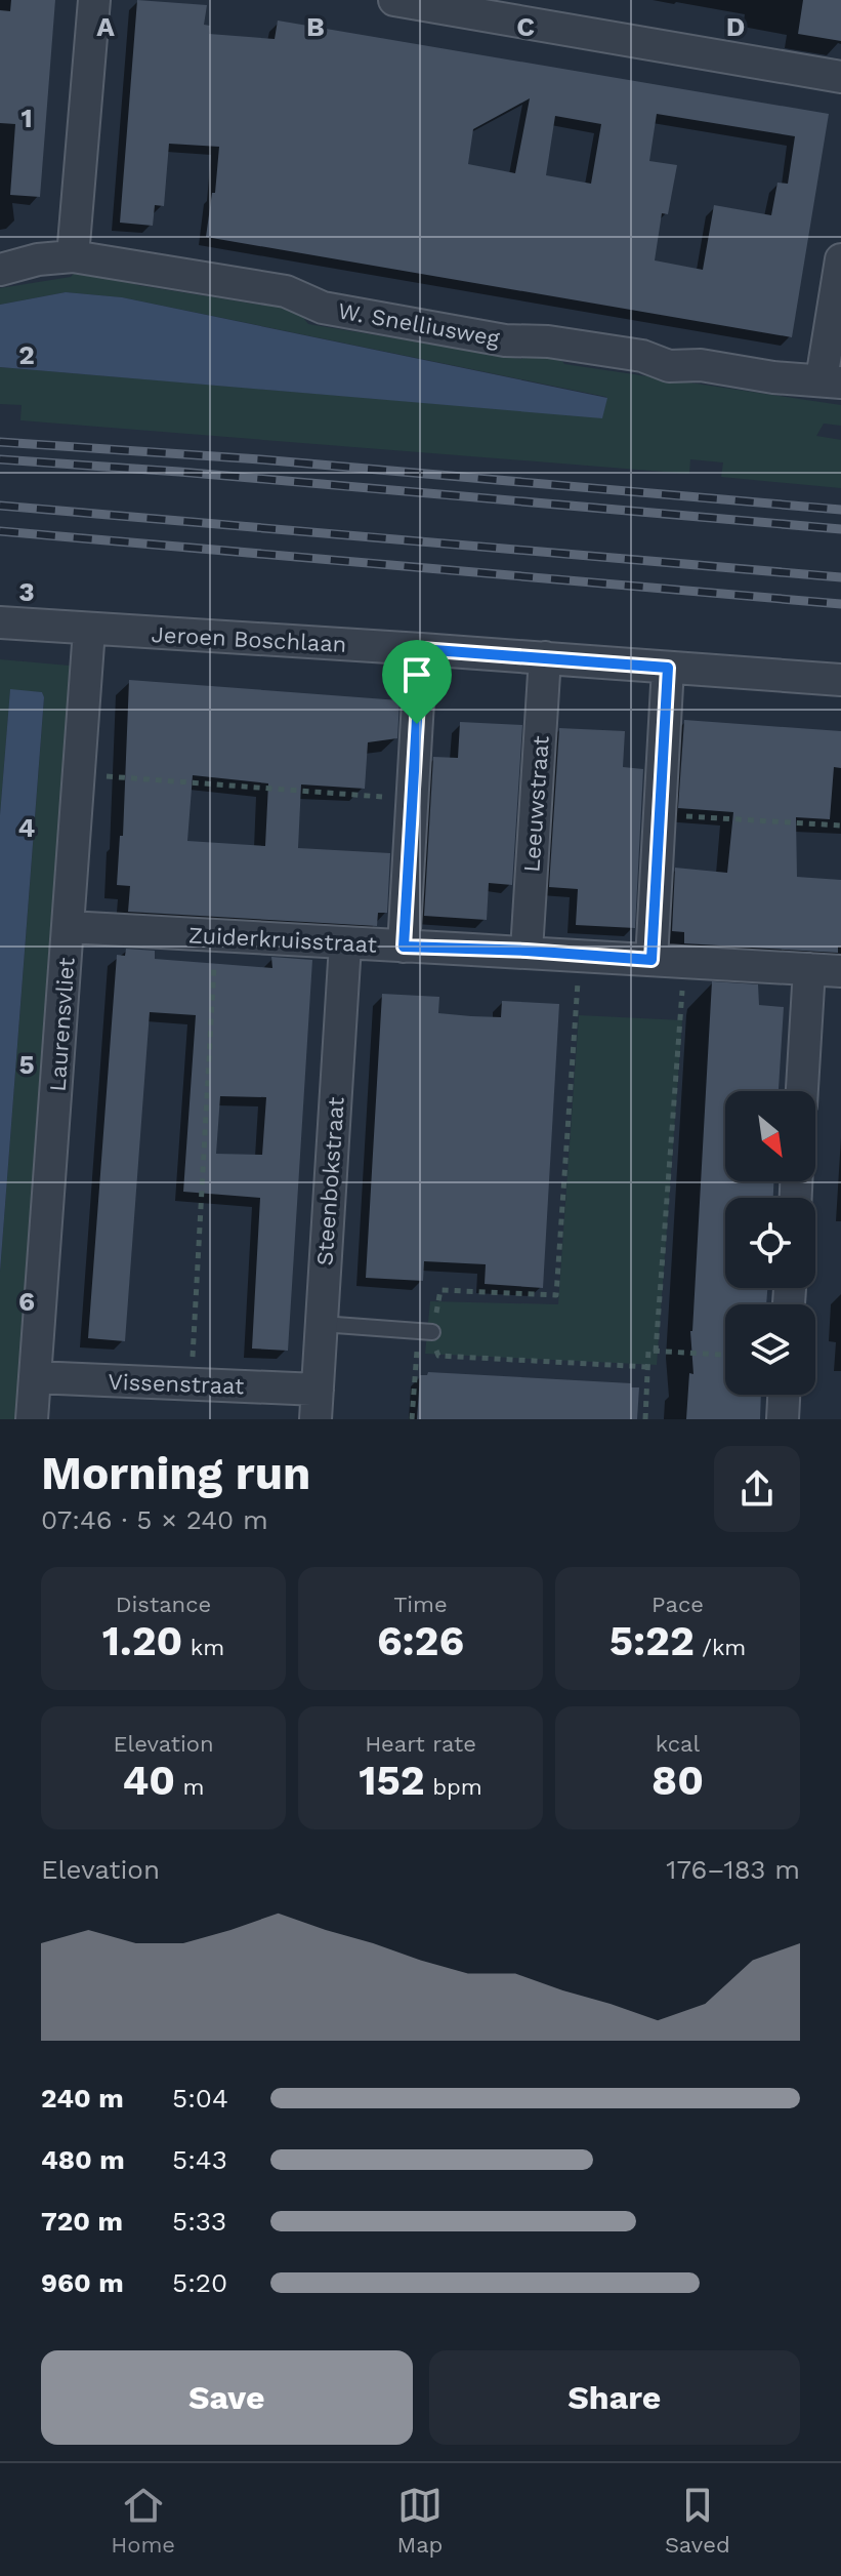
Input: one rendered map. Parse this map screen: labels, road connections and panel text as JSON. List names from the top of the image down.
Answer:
{
  "streets": {
    "street": [
      "W. Snelliusweg",
      "Jeroen Boschlaan",
      "Leeuwstraat",
      "Zuiderkruisstraat",
      "Laurensvliet",
      "Steenbokstraat",
      "Vissenstraat"
    ]
  },
  "crossings": [
    ["Jeroen Boschlaan", "Leeuwstraat"],
    ["Jeroen Boschlaan", "Laurensvliet"],
    ["Leeuwstraat", "Zuiderkruisstraat"],
    ["Zuiderkruisstraat", "Laurensvliet"],
    ["Zuiderkruisstraat", "Steenbokstraat"],
    ["Laurensvliet", "Vissenstraat"],
    ["Steenbokstraat", "Vissenstraat"]
  ],
  "north": "bottom right",
  "page": {
    "heading": ["Morning run", "07:46 · 5 × 240 m"],
    "stats": [
      ["Distance", "1.20 km"],
      ["Time", "6:26"],
      ["Pace", "5:22 /km"],
      ["Elevation", "40 m"],
      ["Heart rate", "152 bpm"],
      ["kcal", "80"]
    ],
    "chart": ["Elevation", "176–183 m"],
    "list": [
      {
        "name": "240 m",
        "note": "5:04"
      },
      {
        "name": "480 m",
        "note": "5:43"
      },
      {
        "name": "720 m",
        "note": "5:33"
      },
      {
        "name": "960 m",
        "note": "5:20"
      }
    ],
    "buttons": ["Save", "Share"],
    "tabs": ["Home", "Map", "Saved"]
  },
  "grid": {
    "columns": [
      "A",
      "B",
      "C",
      "D"
    ],
    "rows": [
      "1",
      "2",
      "3",
      "4",
      "5",
      "6"
    ]
  }
}
